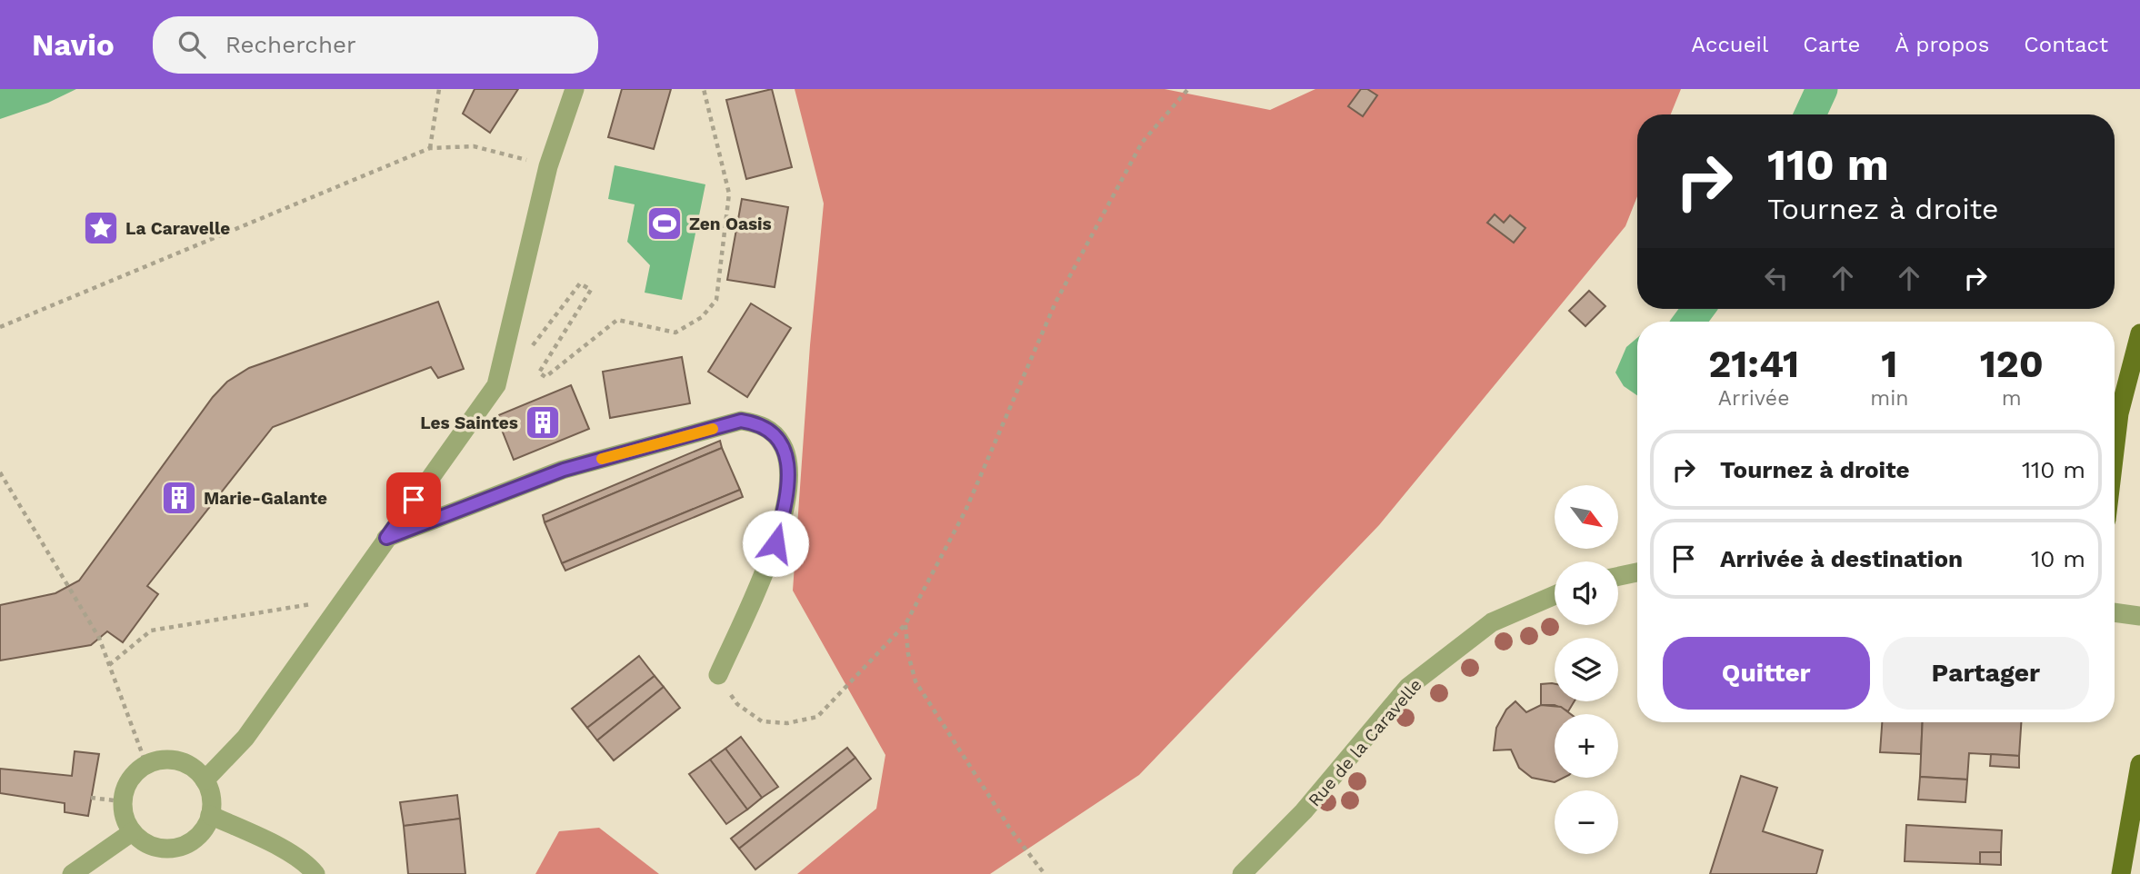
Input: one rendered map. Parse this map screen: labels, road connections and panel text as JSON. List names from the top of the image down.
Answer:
{
  "streets": {
    "street": ["Rue de la Caravelle"]
  },
  "places": {
    "sports": ["Zen Oasis"],
    "place": ["La Caravelle"],
    "building": ["Les Saintes", "Marie-Galante"]
  },
  "north": "bottom right",
  "page": {
    "header": "Navio",
    "search": "Rechercher",
    "nav": [
      "Accueil",
      "Carte",
      "À propos",
      "Contact"
    ],
    "turn": ["110 m", "Tournez à droite"],
    "eta": [
      "21:41",
      "Arrivée",
      "1",
      "min",
      "120",
      "m"
    ],
    "list": [
      {
        "name": "Tournez à droite",
        "value": "110 m"
      },
      {
        "name": "Arrivée à destination",
        "value": "10 m"
      }
    ],
    "map_buttons": ["+", "−"],
    "buttons": ["Quitter", "Partager"]
  }
}
